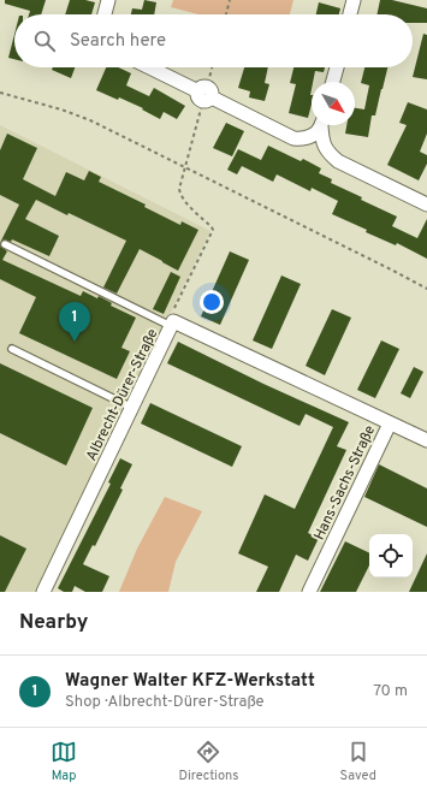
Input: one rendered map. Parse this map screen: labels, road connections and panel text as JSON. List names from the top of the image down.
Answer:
{
  "streets": {
    "street": ["Albrecht-Dürer-Straße", "Hans-Sachs-Straße"]
  },
  "crossings": [
    ["Albrecht-Dürer-Straße", "Hans-Sachs-Straße"]
  ],
  "north": "bottom right",
  "page": {
    "search": "Search here",
    "pins": "1",
    "heading": "Nearby",
    "list": [
      {
        "mark": "1",
        "name": "Wagner Walter KFZ-Werkstatt",
        "note": "Shop · Albrecht-Dürer-Straße",
        "value": "70 m"
      }
    ],
    "nav": ["Map", "Directions", "Saved"]
  }
}
